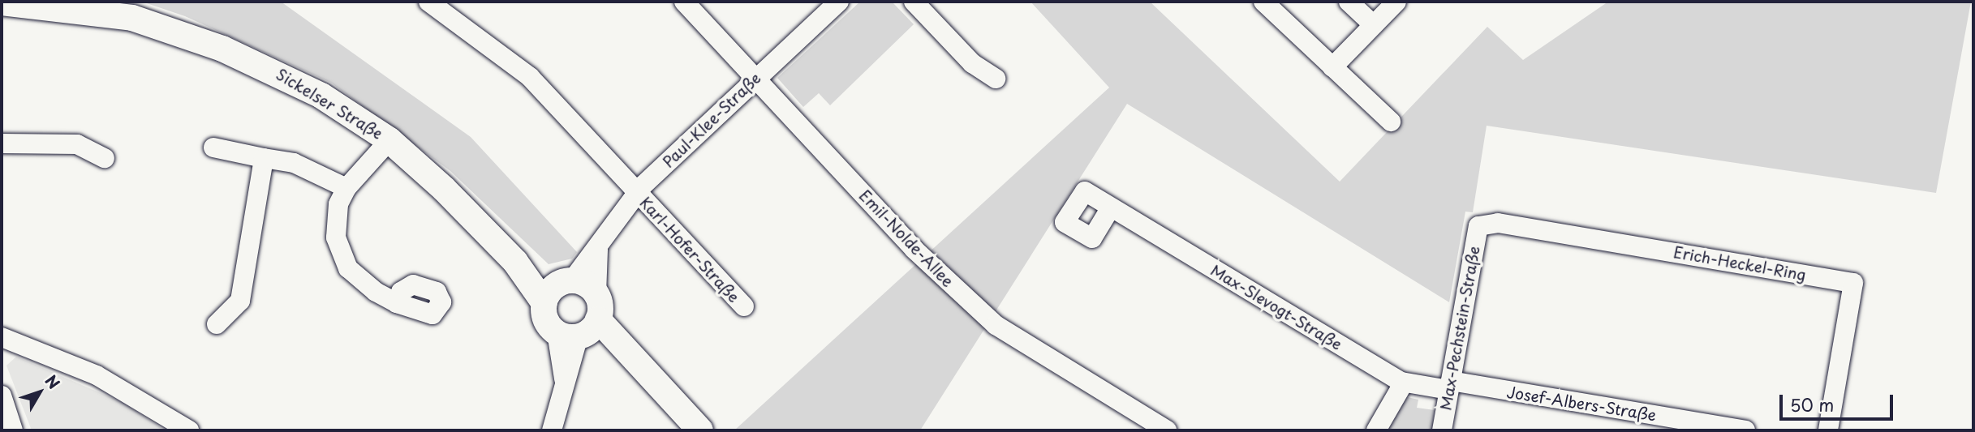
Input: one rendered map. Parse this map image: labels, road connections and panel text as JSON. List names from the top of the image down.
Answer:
{
  "streets": {
    "main road": ["Sickelser Straße"],
    "street": [
      "Paul-Klee-Straße",
      "Emil-Nolde-Allee",
      "Karl-Hofer-Straße",
      "Erich-Heckel-Ring",
      "Max-Slevogt-Straße",
      "Max-Pechstein-Straße",
      "Josef-Albers-Straße"
    ]
  },
  "crossings": [
    ["Sickelser Straße", "Paul-Klee-Straße"],
    ["Paul-Klee-Straße", "Emil-Nolde-Allee"],
    ["Paul-Klee-Straße", "Karl-Hofer-Straße"],
    ["Erich-Heckel-Ring", "Max-Pechstein-Straße"],
    ["Max-Slevogt-Straße", "Max-Pechstein-Straße"],
    ["Max-Slevogt-Straße", "Josef-Albers-Straße"],
    ["Max-Pechstein-Straße", "Josef-Albers-Straße"]
  ],
  "scale_bar": "50 m",
  "north": "top right"
}
